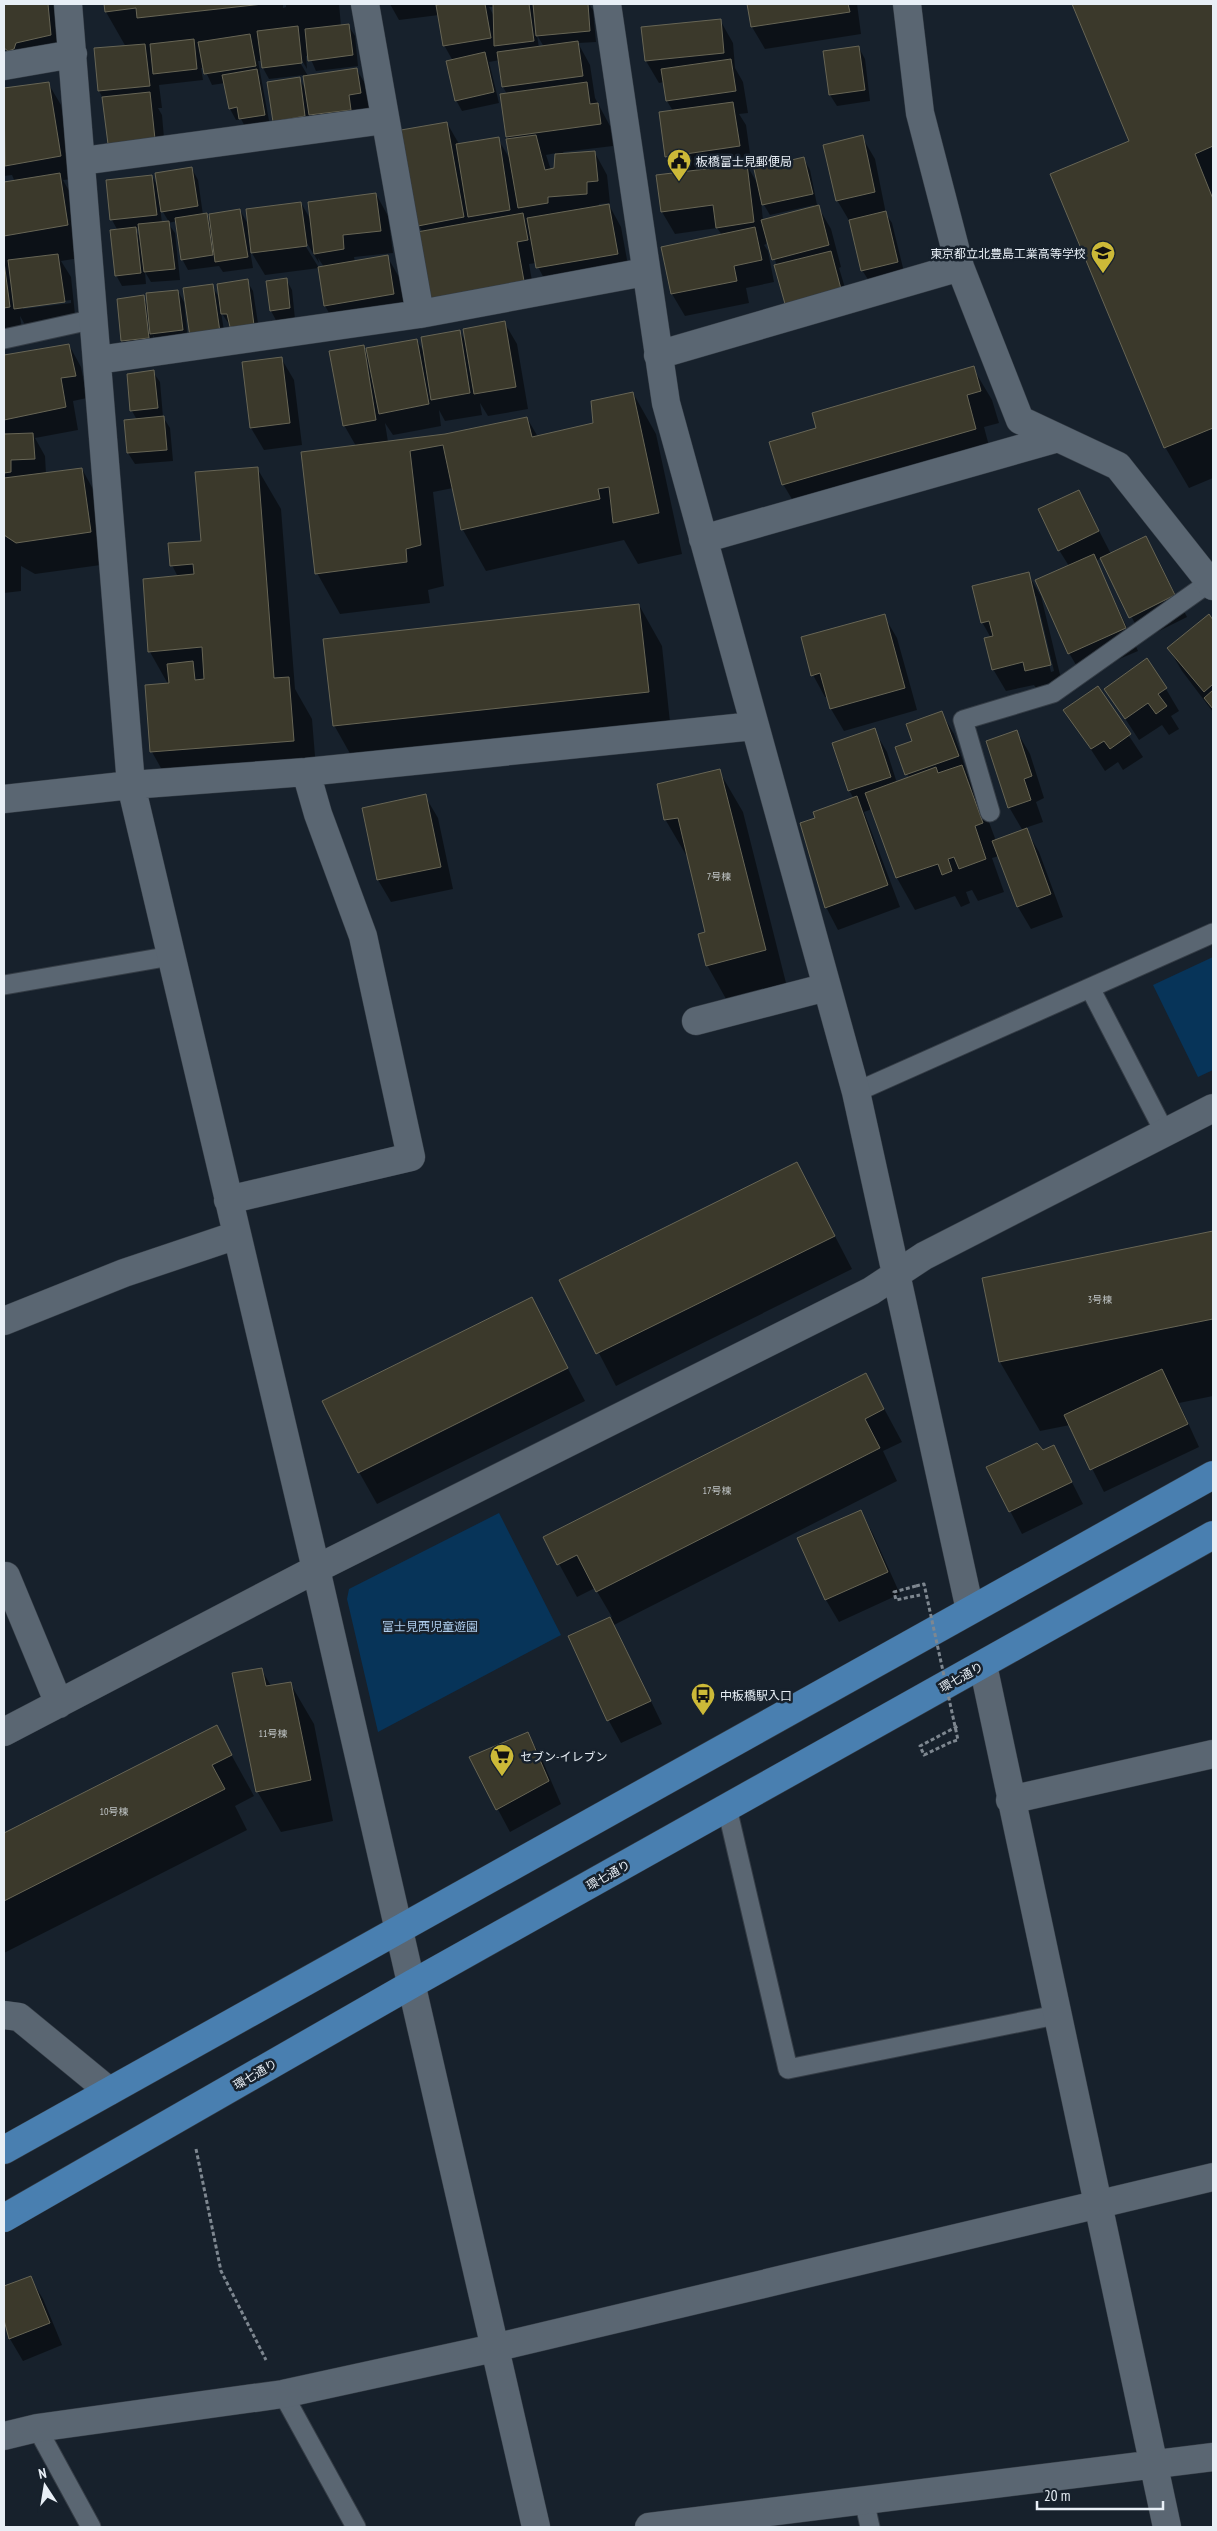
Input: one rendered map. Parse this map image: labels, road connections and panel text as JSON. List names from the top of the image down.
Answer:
{
  "streets": {
    "main road": ["環七通り"]
  },
  "parks": ["富士見西児童遊園"],
  "places": {
    "public building": ["板橋富士見郵便局"],
    "school or university": ["東京都立北豊島工業高等学校"],
    "bus stop": ["中板橋駅入口"],
    "supermarket": ["セブン-イレブン"]
  },
  "house_numbers": [
    "7号棟",
    "3号棟",
    "17号棟",
    "11号棟",
    "10号棟"
  ],
  "scale_bar": "20 m",
  "north": "top"
}
